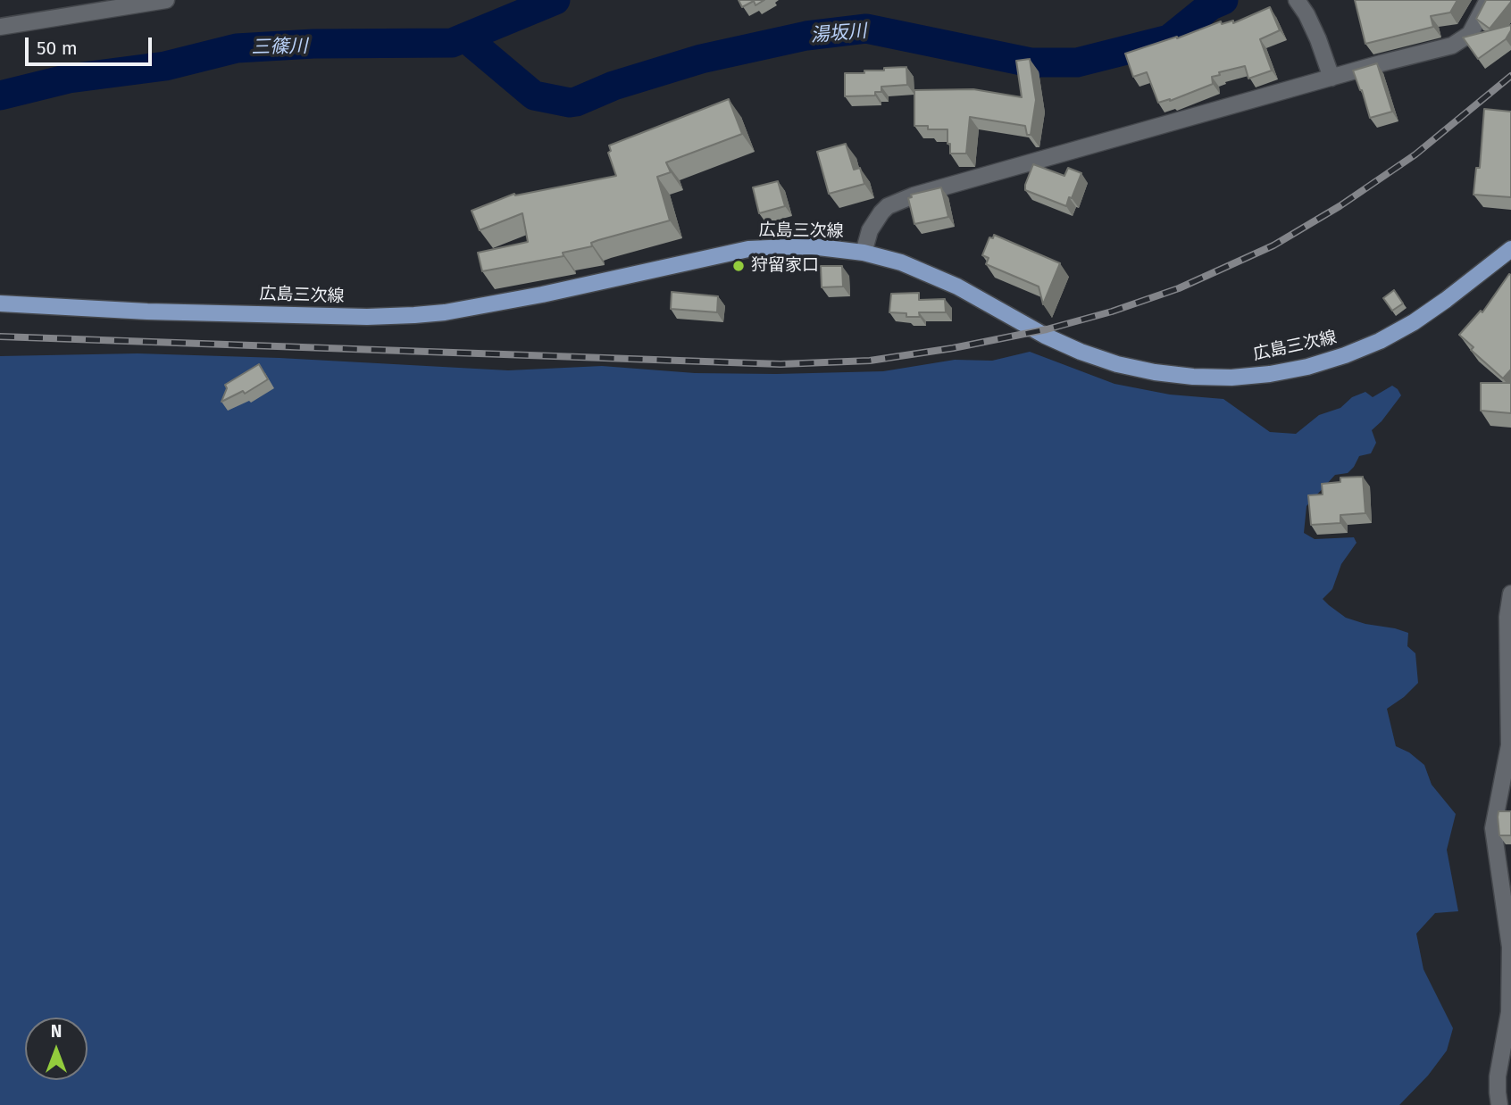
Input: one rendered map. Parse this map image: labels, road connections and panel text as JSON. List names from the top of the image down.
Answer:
{
  "streets": {
    "main road": ["広島三次線"]
  },
  "water": ["湯坂川", "三篠川"],
  "places": ["狩留家口"],
  "scale_bar": "50 m",
  "north": "top"
}
